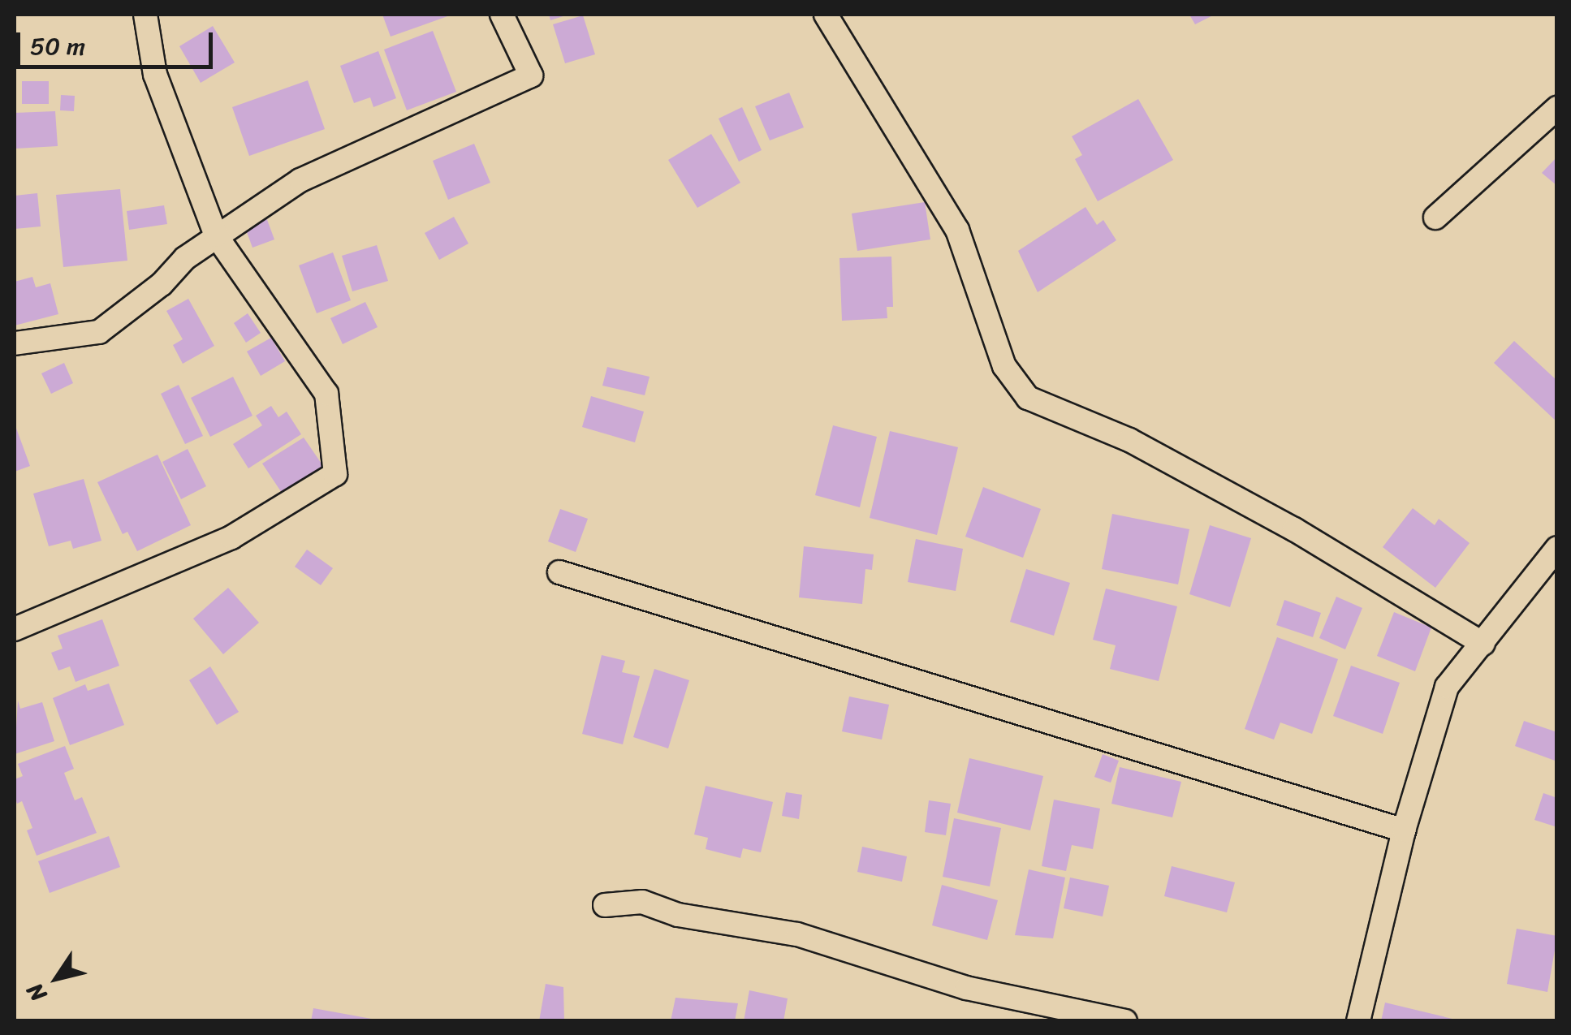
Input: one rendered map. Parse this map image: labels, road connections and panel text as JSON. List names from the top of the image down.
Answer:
{
  "scale_bar": "50 m",
  "north": "bottom left"
}
